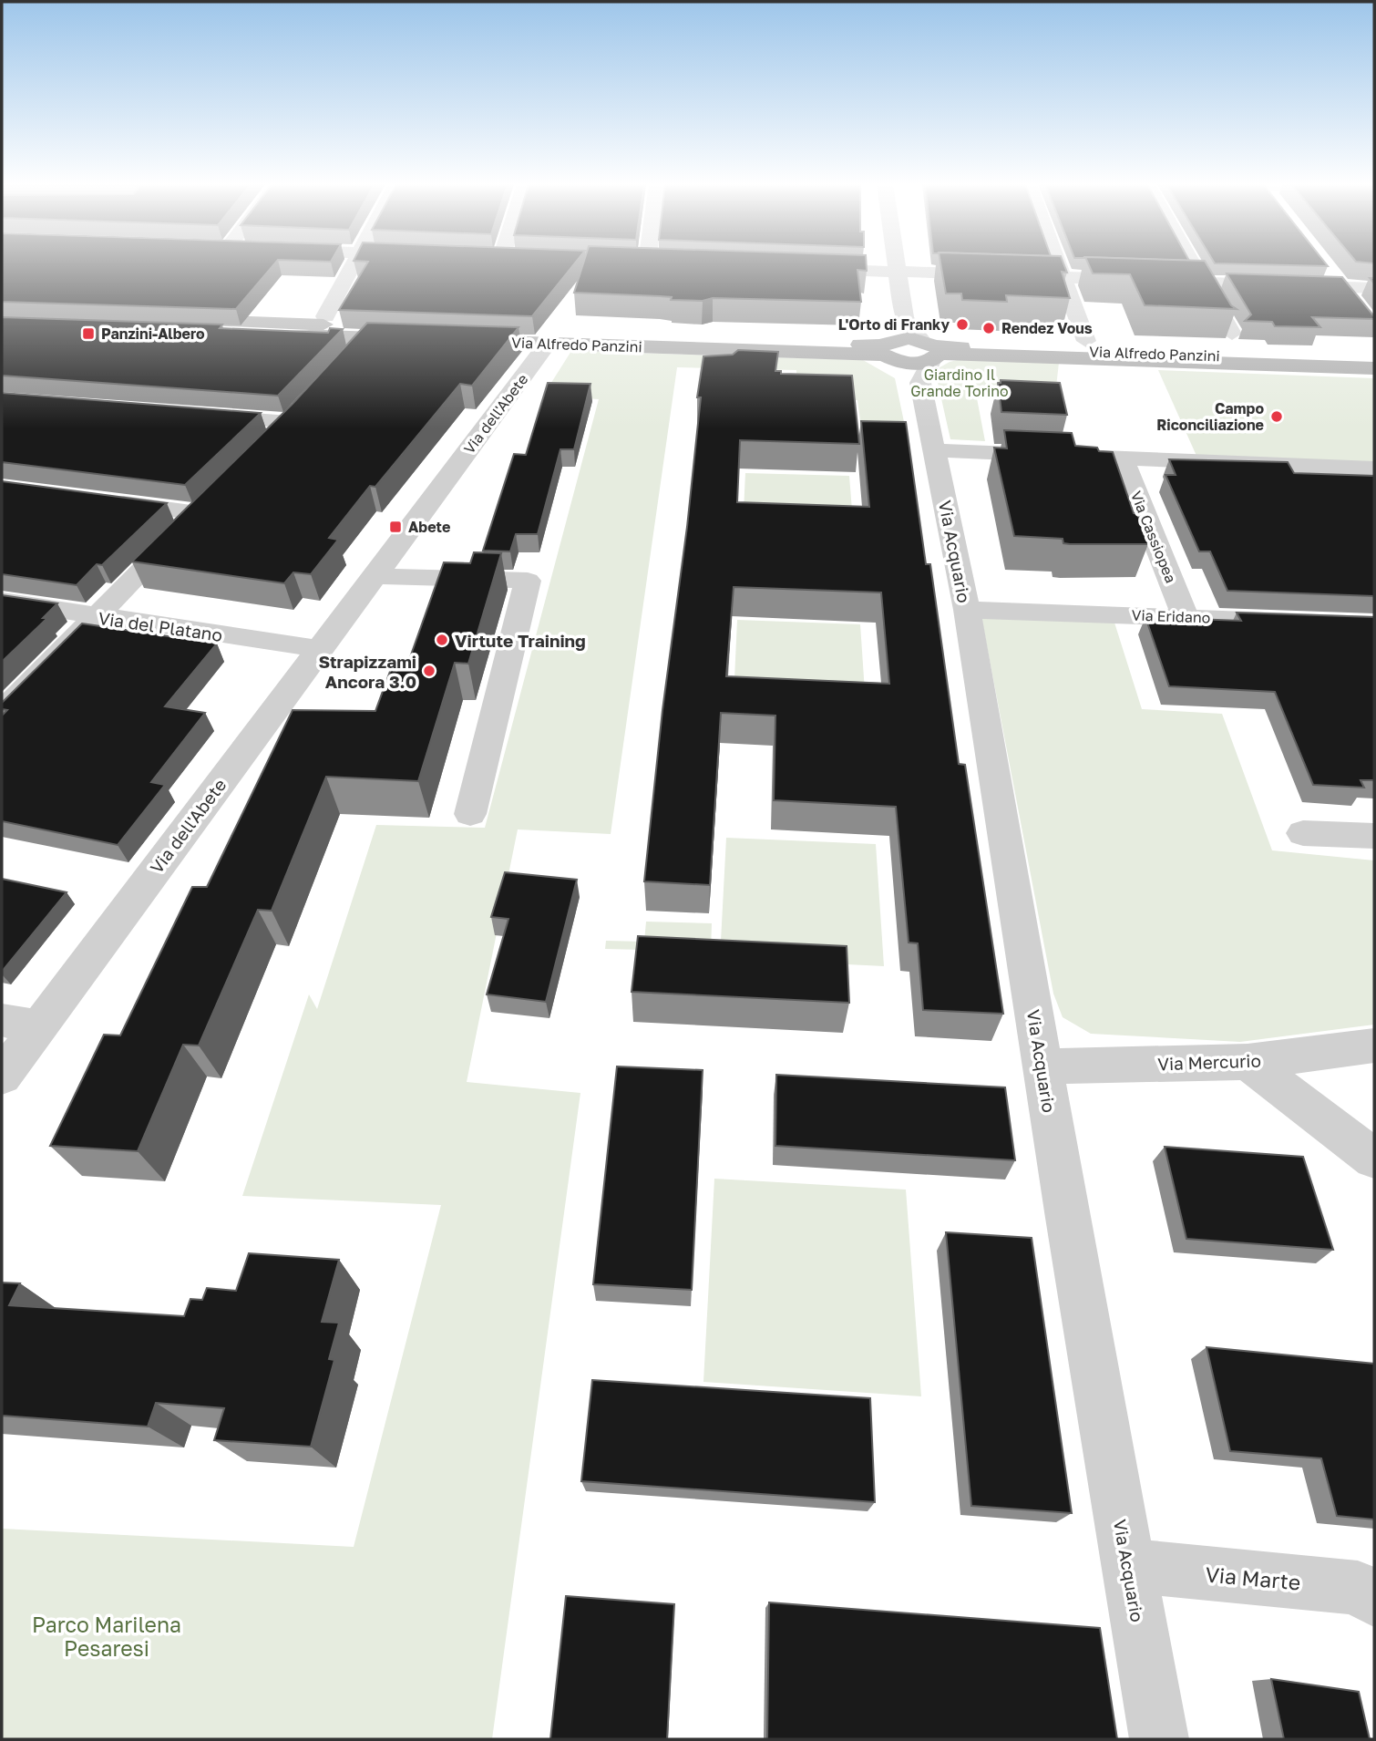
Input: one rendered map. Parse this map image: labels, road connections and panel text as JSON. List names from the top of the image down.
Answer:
{
  "streets": {
    "main road": ["Via Alfredo Panzini"],
    "street": [
      "Via dell'Abete",
      "Via Cassiopea",
      "Via Acquario",
      "Via Eridano",
      "Via del Platano",
      "Via Mercurio",
      "Via Marte"
    ]
  },
  "crossings": [
    ["Via Alfredo Panzini", "Via dell'Abete"],
    ["Via Alfredo Panzini", "Via Acquario"],
    ["Via dell'Abete", "Via del Platano"],
    ["Via Cassiopea", "Via Eridano"],
    ["Via Acquario", "Via Eridano"],
    ["Via Acquario", "Via Mercurio"],
    ["Via Acquario", "Via Marte"]
  ],
  "parks": ["Giardino Il Grande Torino", "Parco Marilena Pesaresi"],
  "places": {
    "other": [
      "L'Orto di Franky",
      "Rendez Vous",
      "Campo Riconciliazione",
      "Virtute Training",
      "Strapizzami Ancora 3.0"
    ],
    "transit": ["Panzini-Albero", "Abete"]
  }
}
